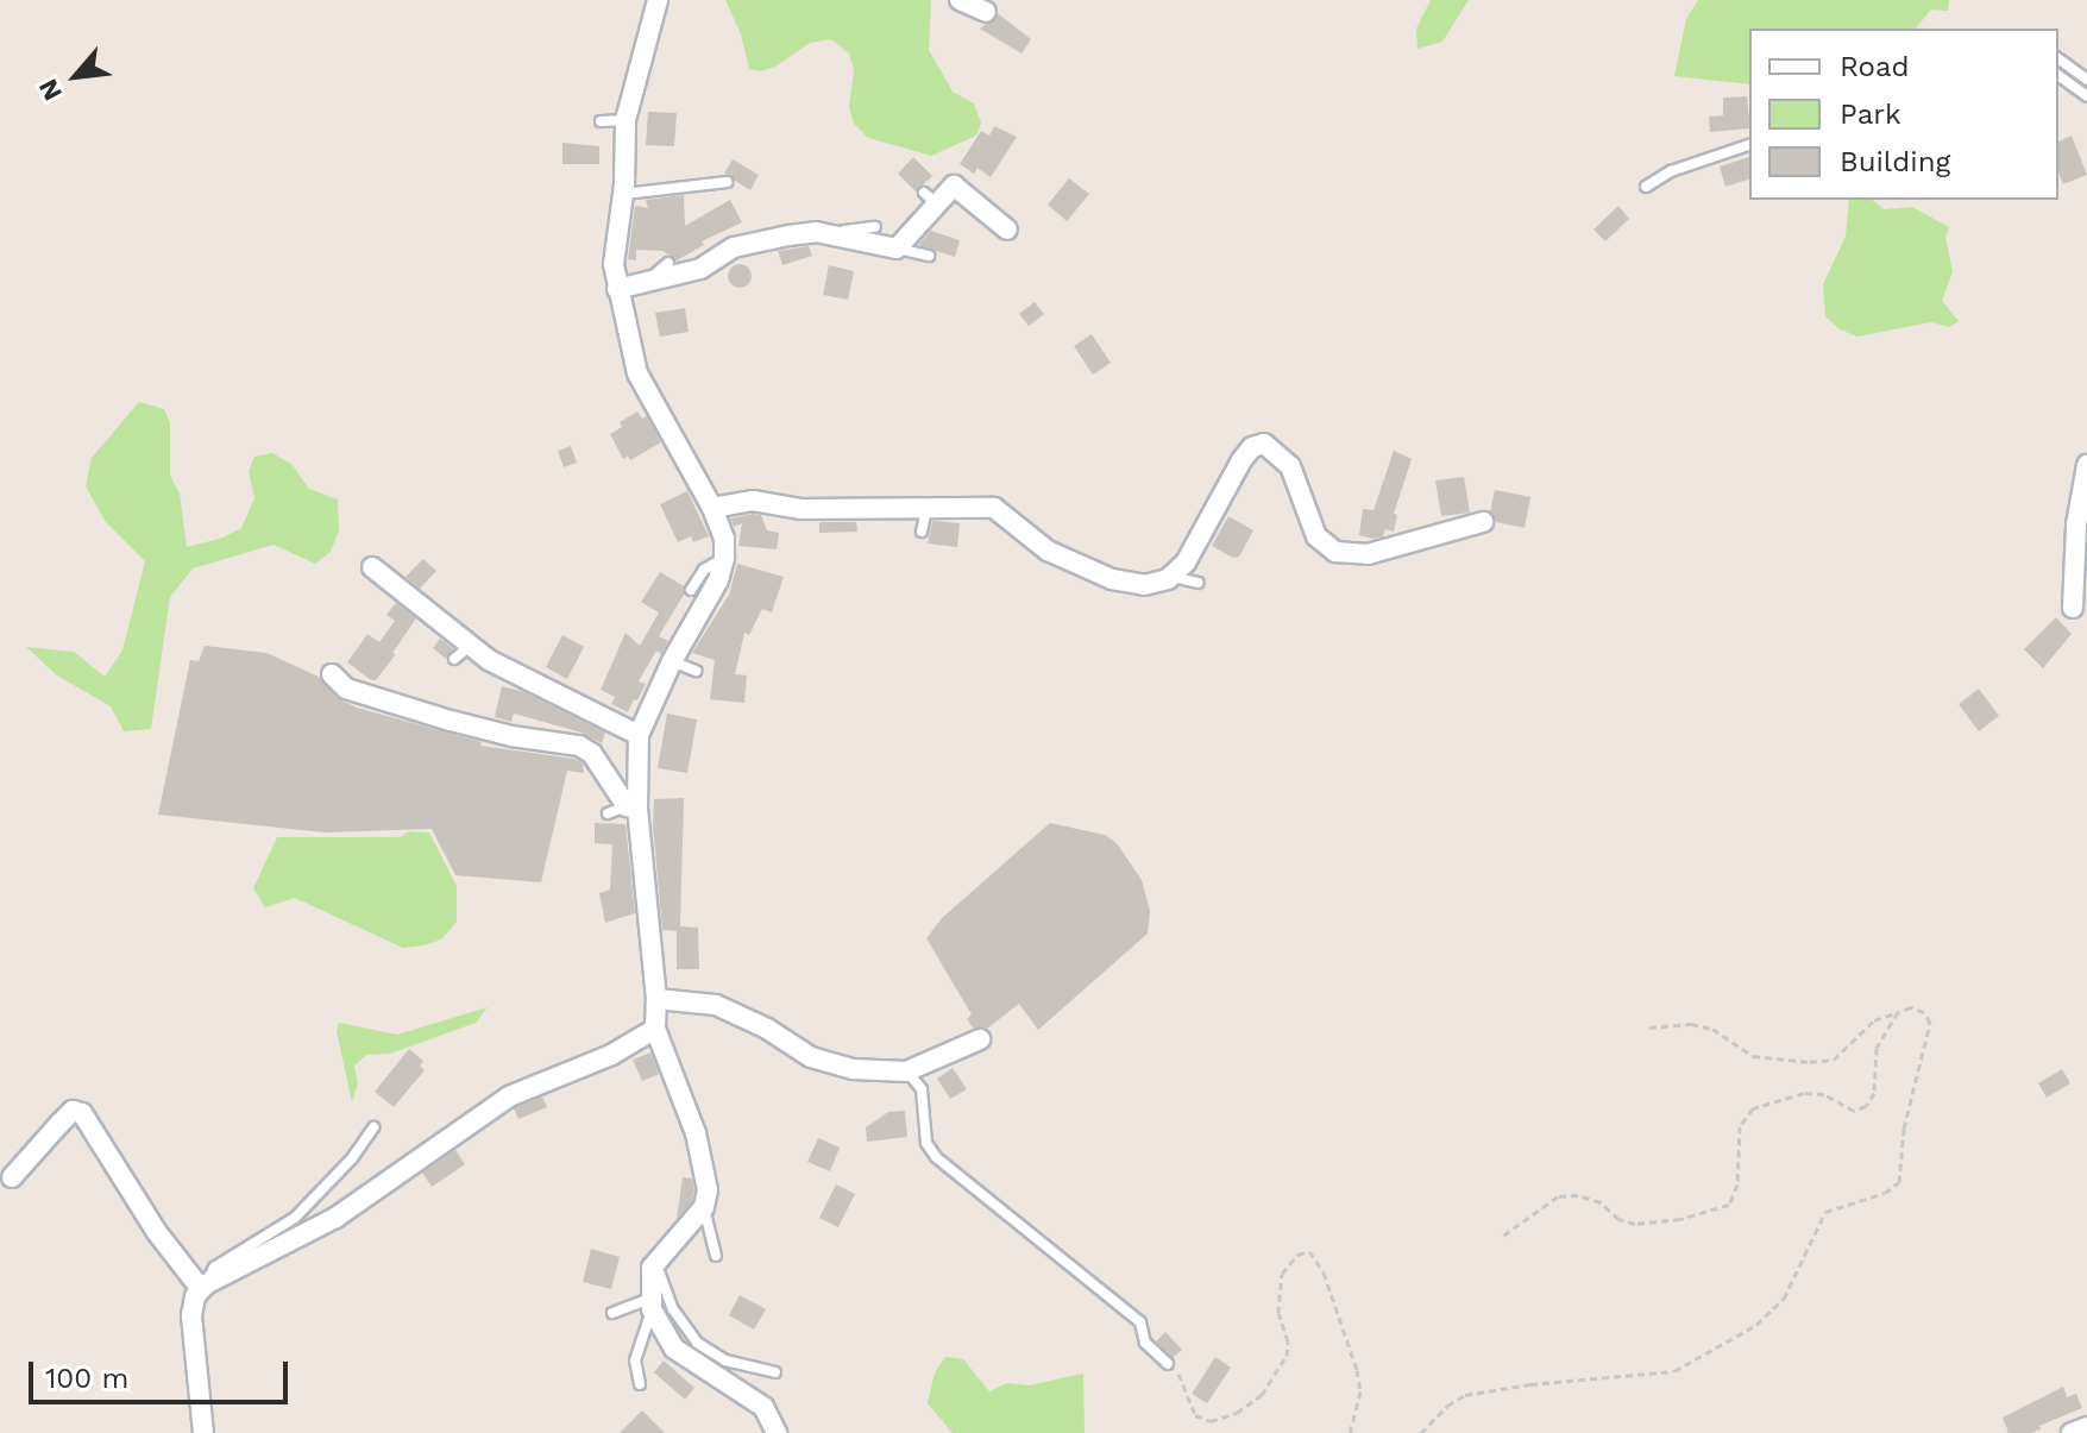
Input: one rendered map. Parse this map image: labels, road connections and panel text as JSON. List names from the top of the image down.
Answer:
{
  "legend": ["Road", "Park", "Building"],
  "scale_bar": "100 m",
  "north": "bottom left"
}
